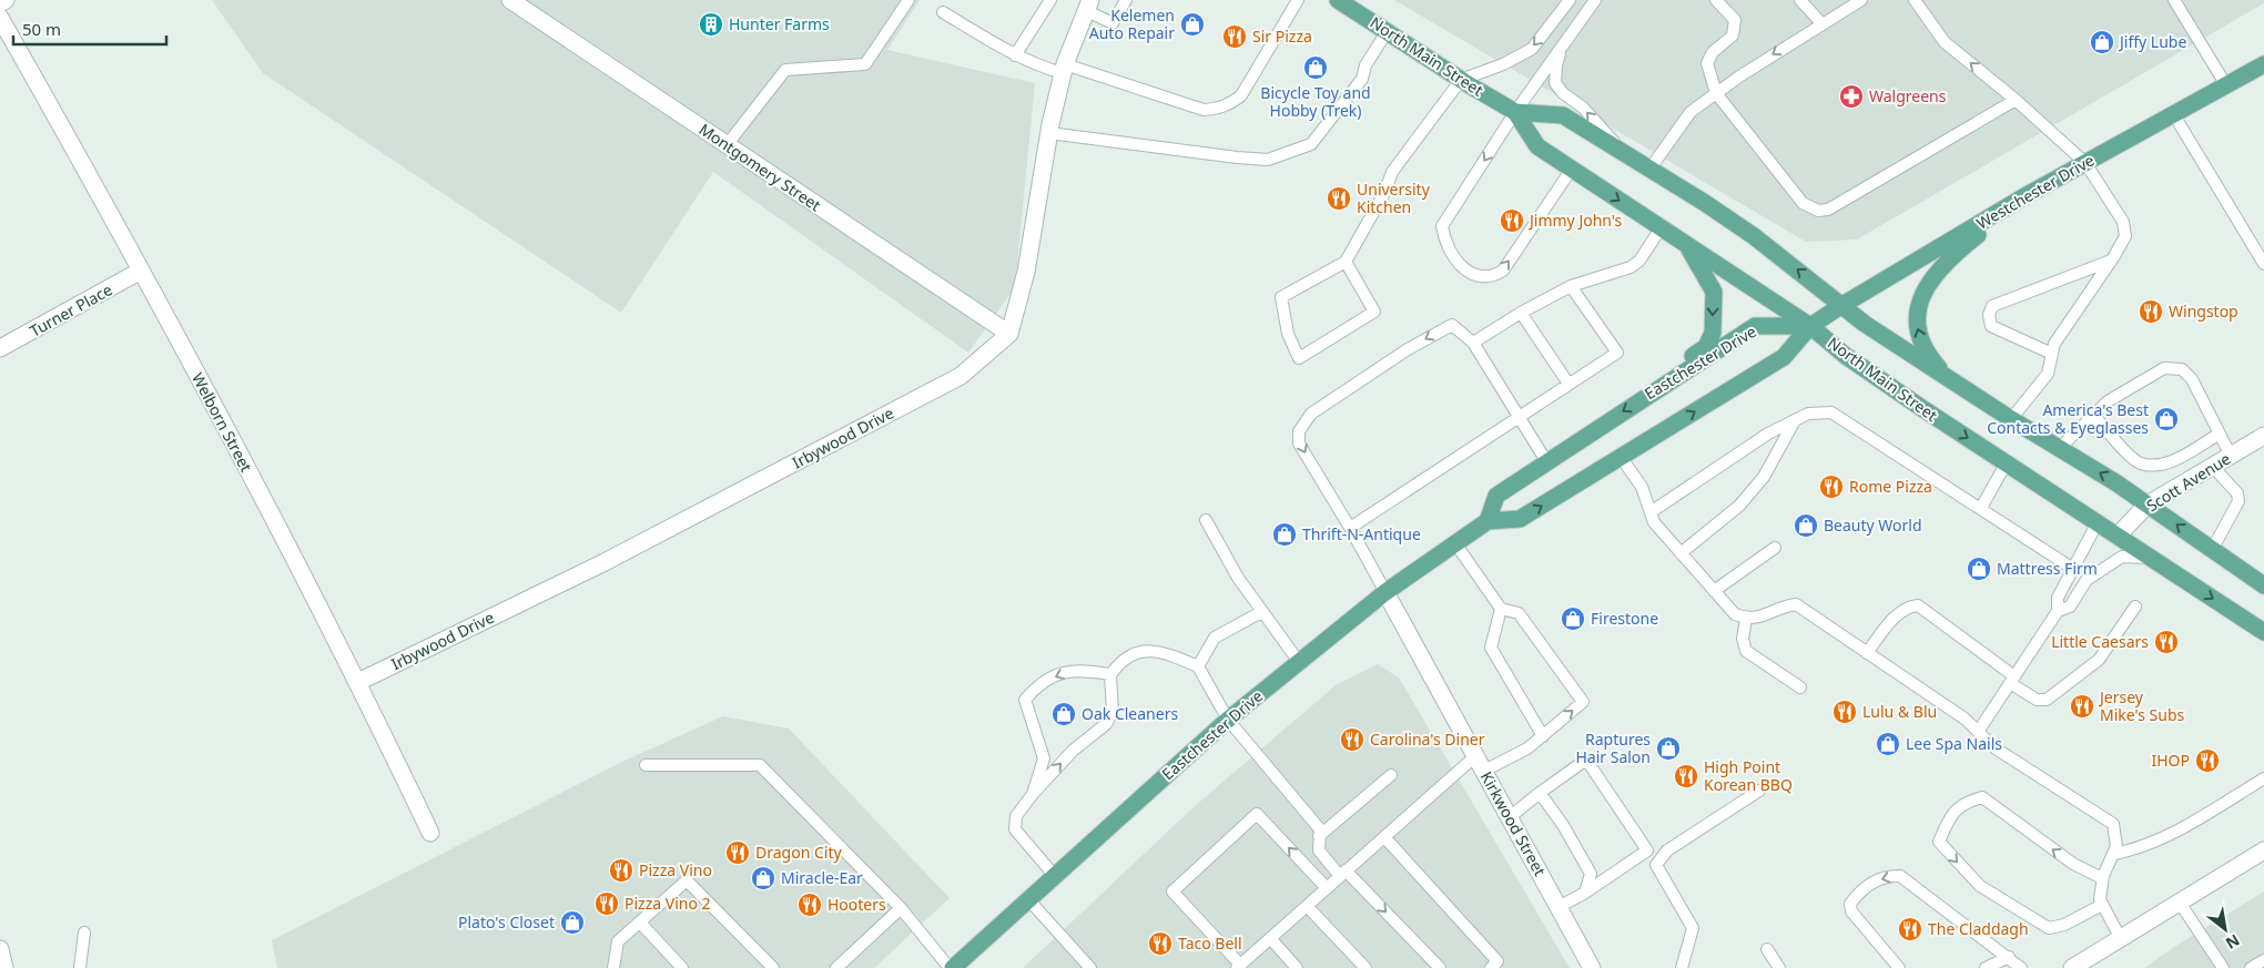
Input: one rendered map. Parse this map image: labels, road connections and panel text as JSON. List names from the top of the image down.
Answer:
{
  "streets": {
    "main road": ["North Main Street", "Westchester Drive", "Eastchester Drive"],
    "street": [
      "Montgomery Street",
      "Turner Place",
      "Welborn Street",
      "Irbywood Drive",
      "Scott Avenue",
      "Kirkwood Street"
    ]
  },
  "crossings": [
    ["North Main Street", "Westchester Drive"],
    ["North Main Street", "Eastchester Drive"],
    ["North Main Street", "Scott Avenue"],
    ["Montgomery Street", "Irbywood Drive"],
    ["Westchester Drive", "Eastchester Drive"],
    ["Turner Place", "Welborn Street"],
    ["Eastchester Drive", "Kirkwood Street"],
    ["Welborn Street", "Irbywood Drive"]
  ],
  "places": {
    "building": ["Hunter Farms"],
    "shop": [
      "Kelemen Auto Repair",
      "Jiffy Lube",
      "Bicycle Toy and Hobby (Trek)",
      "America's Best Contacts & Eyeglasses",
      "Beauty World",
      "Thrift-N-Antique",
      "Mattress Firm",
      "Firestone",
      "Oak Cleaners",
      "Lee Spa Nails",
      "Raptures Hair Salon",
      "Miracle-Ear",
      "Plato's Closet"
    ],
    "restaurant": [
      "Sir Pizza",
      "University Kitchen",
      "Jimmy John's",
      "Wingstop",
      "Rome Pizza",
      "Little Caesars",
      "Jersey Mike's Subs",
      "Lulu & Blu",
      "Carolina's Diner",
      "IHOP",
      "High Point Korean BBQ",
      "Dragon City",
      "Pizza Vino",
      "Pizza Vino 2",
      "Hooters",
      "The Claddagh",
      "Taco Bell"
    ],
    "pharmacy": ["Walgreens"]
  },
  "scale_bar": "50 m",
  "north": "bottom right"
}
